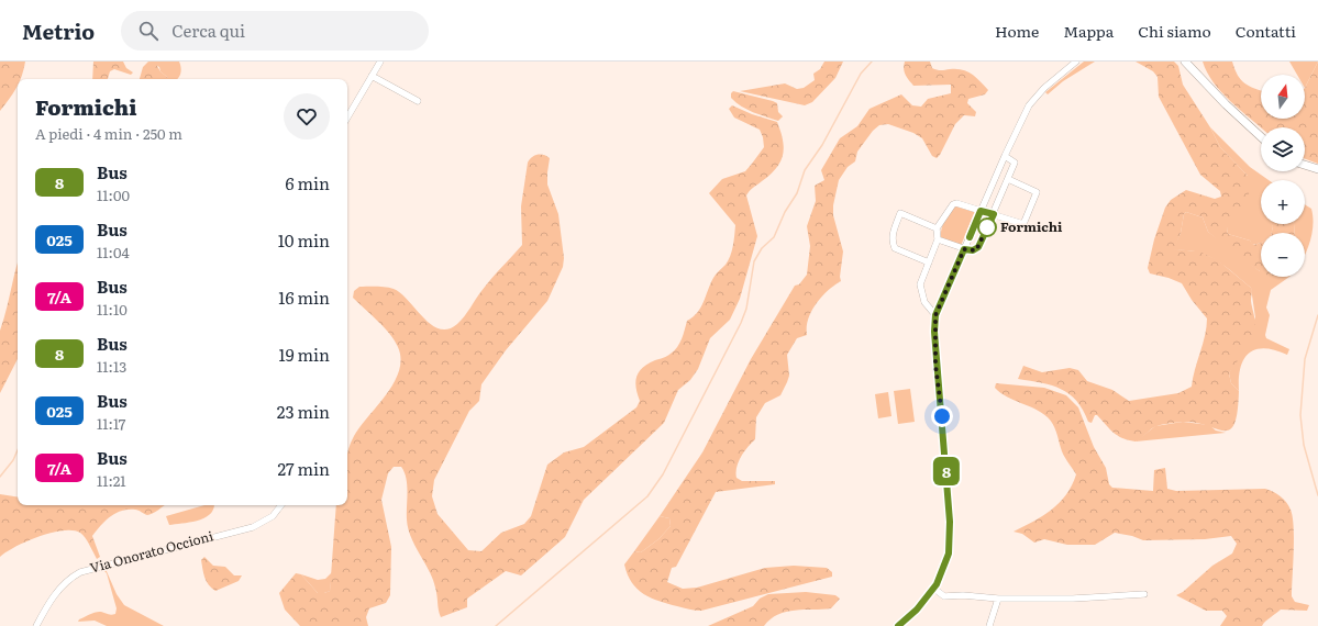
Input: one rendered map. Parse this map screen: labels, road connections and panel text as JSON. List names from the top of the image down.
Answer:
{
  "streets": {
    "street": ["Via Onorato Occioni"]
  },
  "places": ["Formichi"],
  "lines": ["bus line 8"],
  "north": "top",
  "page": {
    "header": "Metrio",
    "search": "Cerca qui",
    "nav": [
      "Home",
      "Mappa",
      "Chi siamo",
      "Contatti"
    ],
    "on_map": "8",
    "map_buttons": ["+", "−"],
    "heading": ["Formichi", "A piedi · 4 min · 250 m"],
    "list": [
      {
        "mark": "8",
        "name": "Bus",
        "note": "11:00",
        "value": "6 min"
      },
      {
        "mark": "025",
        "name": "Bus",
        "note": "11:04",
        "value": "10 min"
      },
      {
        "mark": "7/A",
        "name": "Bus",
        "note": "11:10",
        "value": "16 min"
      },
      {
        "mark": "8",
        "name": "Bus",
        "note": "11:13",
        "value": "19 min"
      },
      {
        "mark": "025",
        "name": "Bus",
        "note": "11:17",
        "value": "23 min"
      },
      {
        "mark": "7/A",
        "name": "Bus",
        "note": "11:21",
        "value": "27 min"
      }
    ]
  }
}
